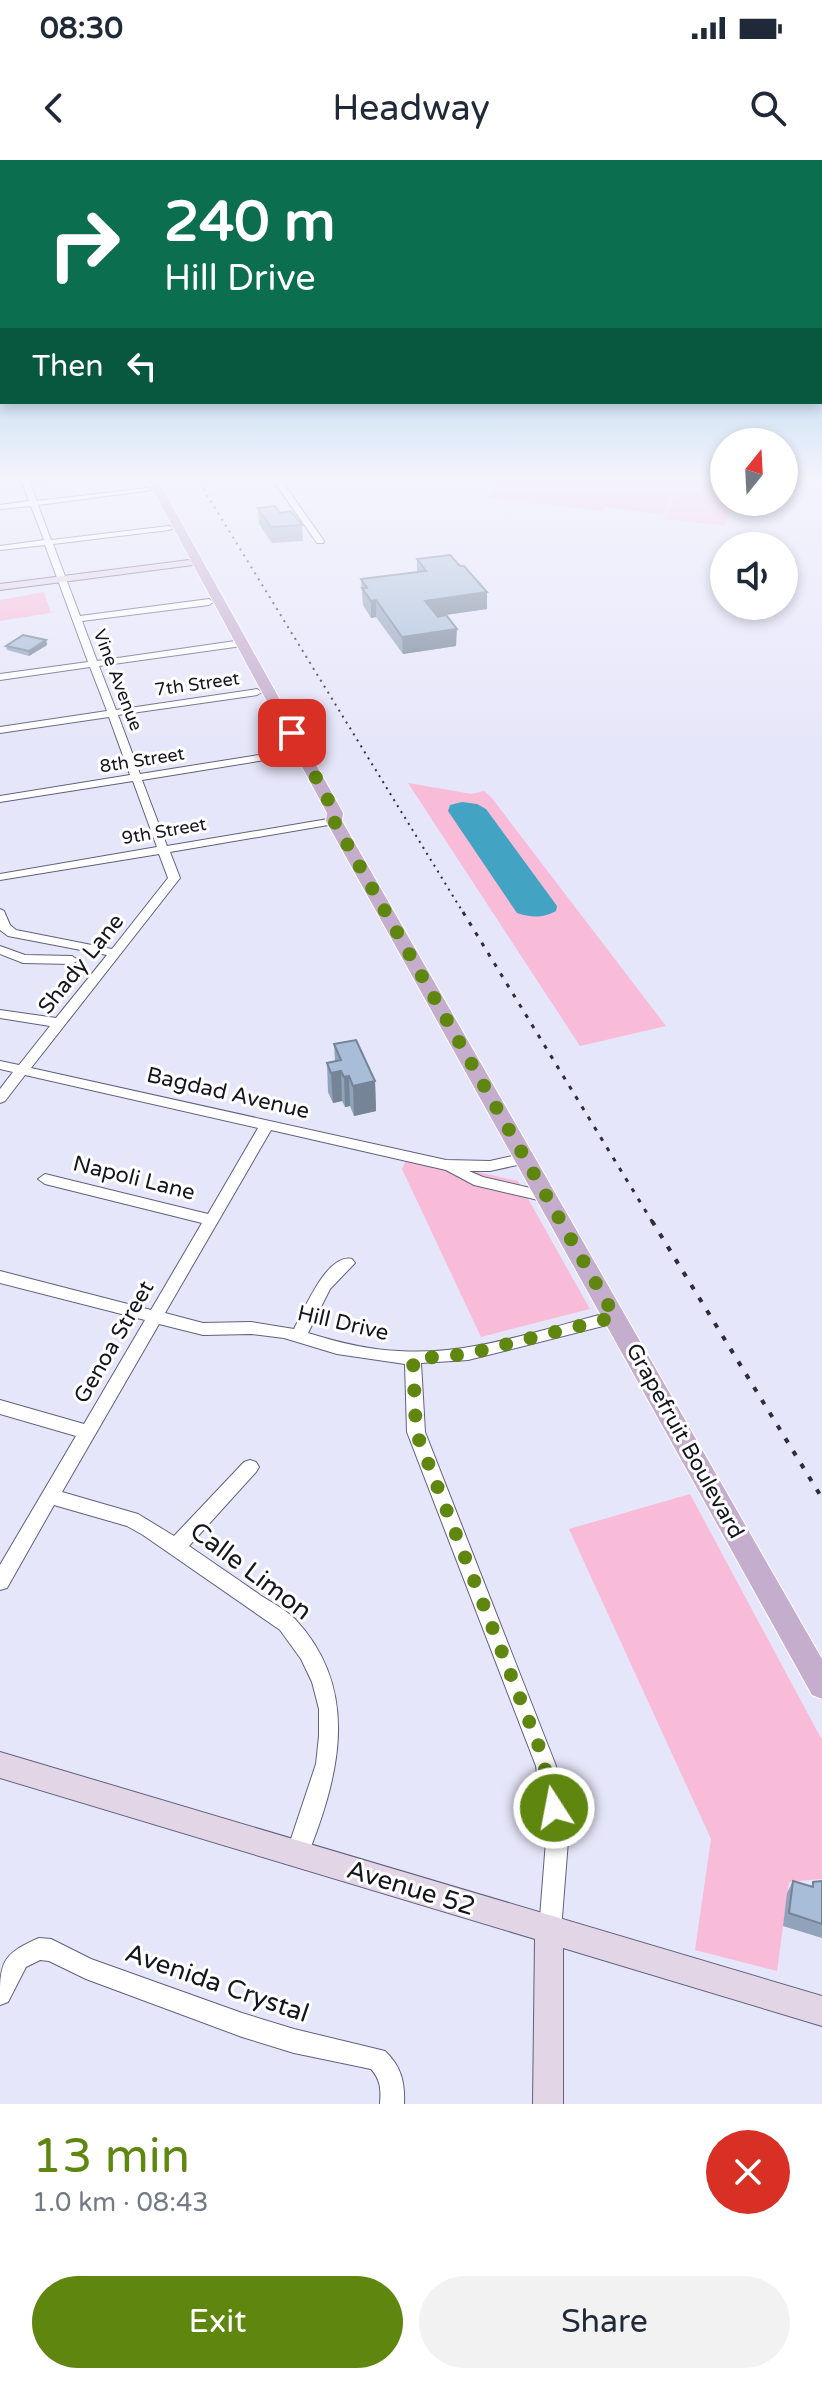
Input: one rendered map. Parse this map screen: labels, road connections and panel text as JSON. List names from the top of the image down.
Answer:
{
  "streets": {
    "main road": ["Grapefruit Boulevard", "Avenue 52"],
    "street": [
      "Vine Avenue",
      "7th Street",
      "8th Street",
      "9th Street",
      "Shady Lane",
      "Bagdad Avenue",
      "Napoli Lane",
      "Hill Drive",
      "Genoa Street",
      "Calle Limon",
      "Avenida Crystal"
    ]
  },
  "crossings": [
    ["Vine Avenue", "7th Street"],
    ["Vine Avenue", "8th Street"],
    ["Vine Avenue", "9th Street"],
    ["Vine Avenue", "Shady Lane"],
    ["7th Street", "Grapefruit Boulevard"],
    ["8th Street", "Grapefruit Boulevard"],
    ["9th Street", "Shady Lane"],
    ["9th Street", "Grapefruit Boulevard"],
    ["Shady Lane", "Bagdad Avenue"],
    ["Bagdad Avenue", "Genoa Street"],
    ["Bagdad Avenue", "Grapefruit Boulevard"],
    ["Napoli Lane", "Genoa Street"],
    ["Hill Drive", "Genoa Street"],
    ["Hill Drive", "Grapefruit Boulevard"],
    ["Genoa Street", "Calle Limon"],
    ["Calle Limon", "Avenue 52"]
  ],
  "north": "top",
  "page": {
    "status": "08:30",
    "header": "Headway",
    "turn": ["240 m", "Hill Drive"],
    "then": "Then",
    "heading": ["13 min", "1.0 km · 08:43"],
    "buttons": ["Exit", "Share"]
  }
}
